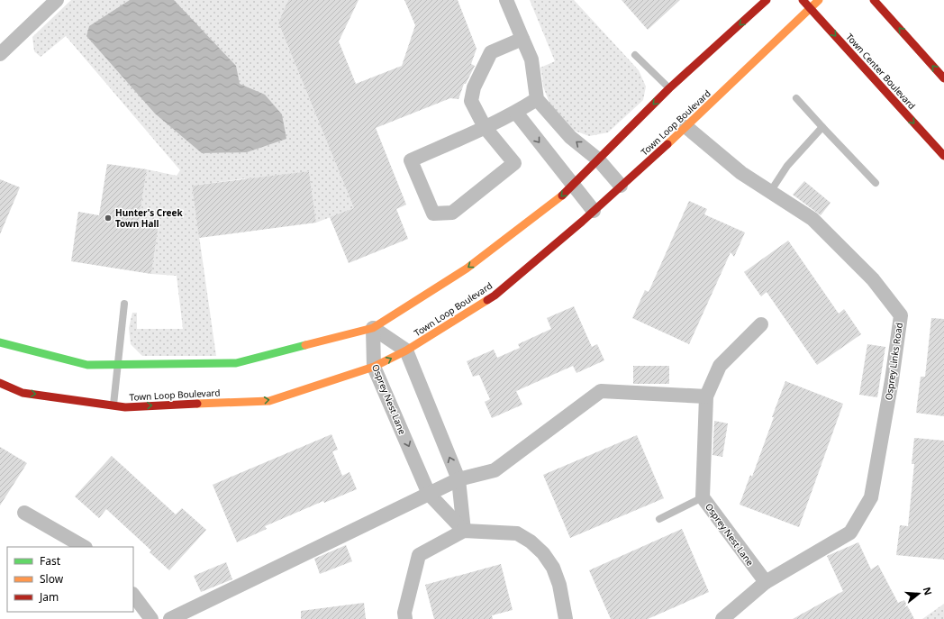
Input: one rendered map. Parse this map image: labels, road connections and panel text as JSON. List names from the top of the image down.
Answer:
{
  "streets": {
    "street": [
      "Town Center Boulevard",
      "Town Loop Boulevard",
      "Osprey Links Road",
      "Osprey Nest Lane"
    ]
  },
  "crossings": [
    ["Town Center Boulevard", "Town Loop Boulevard"],
    ["Town Loop Boulevard", "Osprey Links Road"],
    ["Town Loop Boulevard", "Osprey Nest Lane"],
    ["Osprey Links Road", "Osprey Nest Lane"]
  ],
  "places": ["Hunter's Creek Town Hall"],
  "legend": ["Fast", "Slow", "Jam"],
  "north": "right"
}
